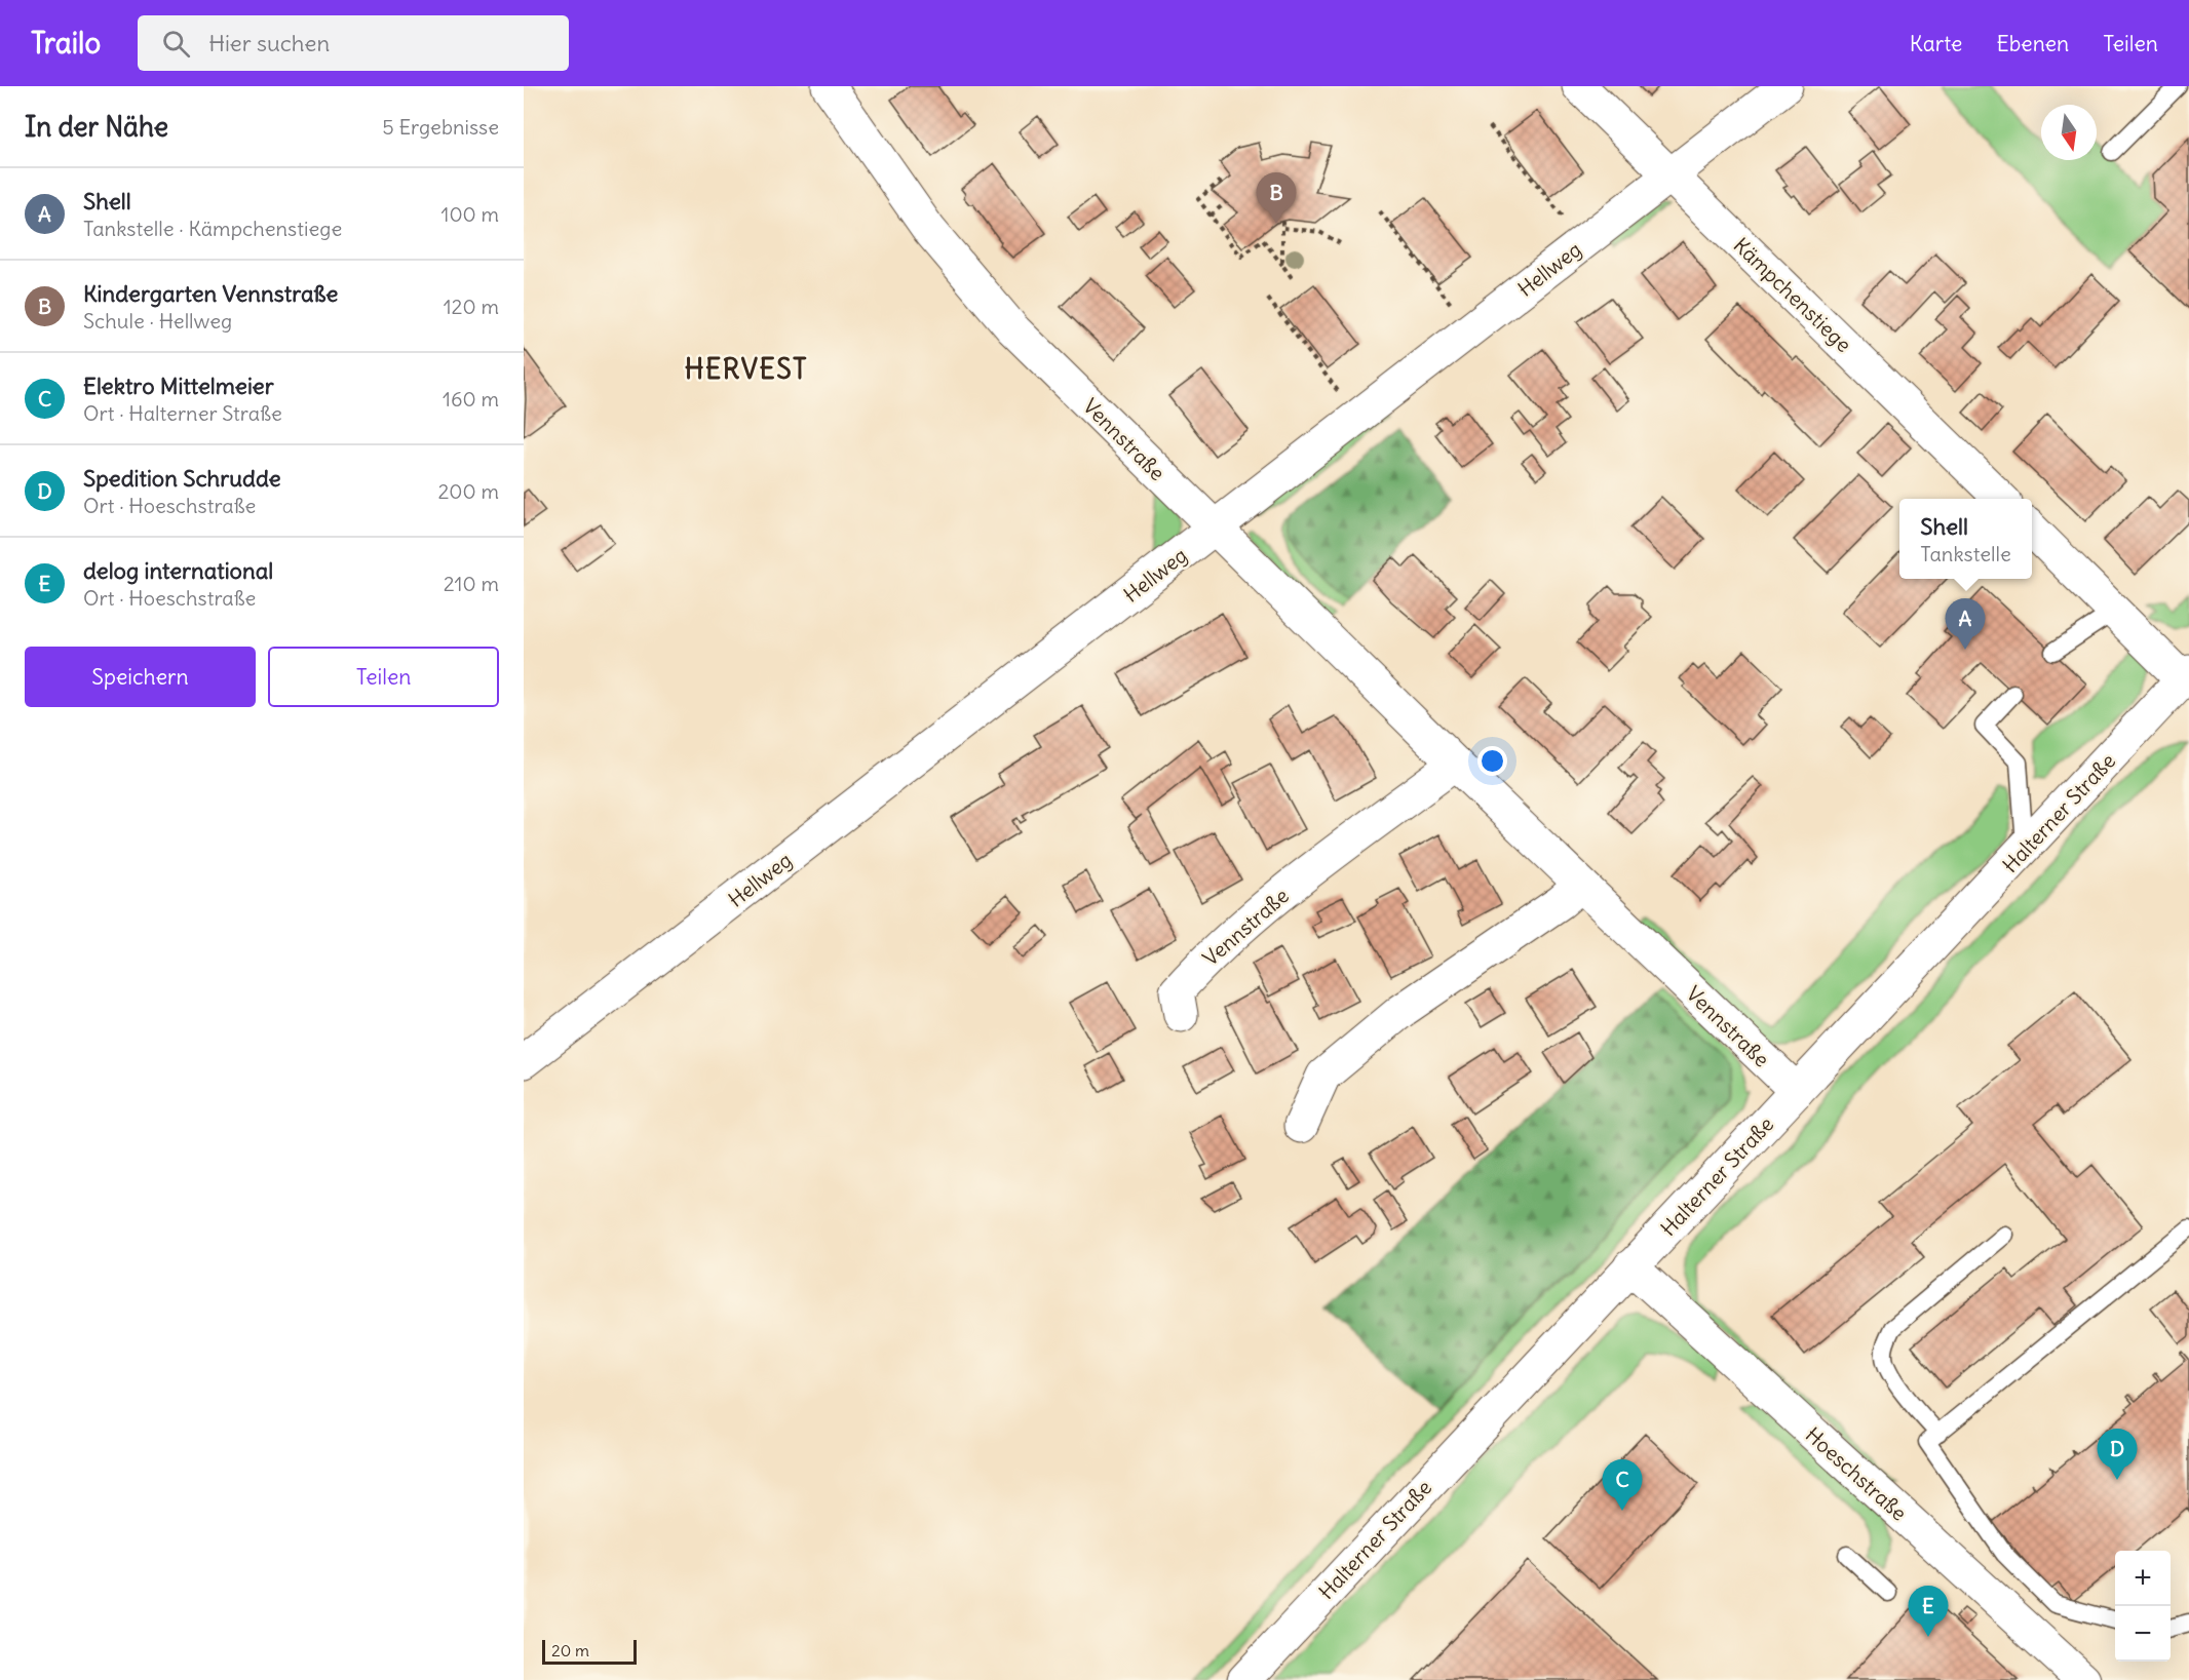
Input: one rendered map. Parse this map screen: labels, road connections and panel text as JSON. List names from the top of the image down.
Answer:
{
  "streets": {
    "street": [
      "Hellweg",
      "Kämpchenstiege",
      "Vennstraße",
      "Halterner Straße",
      "Hoeschstraße"
    ]
  },
  "crossings": [
    ["Hellweg", "Kämpchenstiege"],
    ["Hellweg", "Vennstraße"],
    ["Vennstraße", "Halterner Straße"],
    ["Halterner Straße", "Hoeschstraße"]
  ],
  "districts": ["HERVEST"],
  "scale_bar": "20 m",
  "north": "bottom",
  "page": {
    "header": "Trailo",
    "search": "Hier suchen",
    "nav": ["Karte", "Ebenen", "Teilen"],
    "heading": ["In der Nähe", "5 Ergebnisse"],
    "list": [
      {
        "mark": "A",
        "name": "Shell",
        "note": "Tankstelle · Kämpchenstiege",
        "value": "100 m"
      },
      {
        "mark": "B",
        "name": "Kindergarten Vennstraße",
        "note": "Schule · Hellweg",
        "value": "120 m"
      },
      {
        "mark": "C",
        "name": "Elektro Mittelmeier",
        "note": "Ort · Halterner Straße",
        "value": "160 m"
      },
      {
        "mark": "D",
        "name": "Spedition Schrudde",
        "note": "Ort · Hoeschstraße",
        "value": "200 m"
      },
      {
        "mark": "E",
        "name": "delog international",
        "note": "Ort · Hoeschstraße",
        "value": "210 m"
      }
    ],
    "pins": [
      "B",
      "A",
      "D",
      "C",
      "E"
    ],
    "popup": ["Shell", "Tankstelle"],
    "buttons": ["Speichern", "Teilen"],
    "map_buttons": ["+", "−"],
    "scale": "20 m"
  }
}
